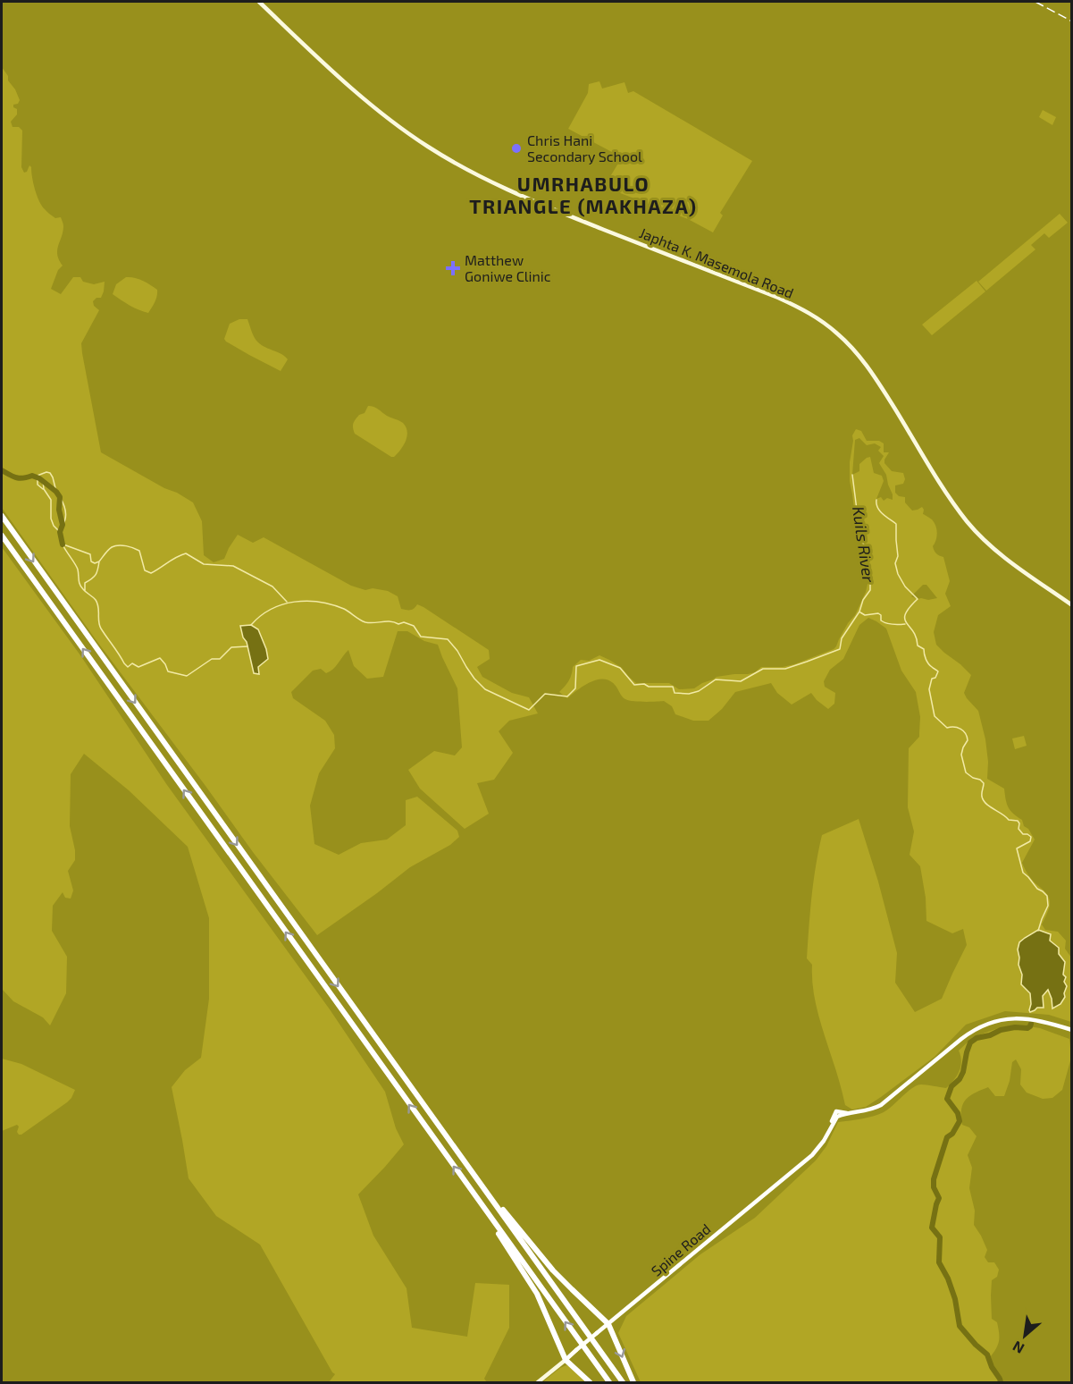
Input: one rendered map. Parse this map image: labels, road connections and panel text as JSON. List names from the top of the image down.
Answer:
{
  "streets": {
    "main road": ["Japhta K. Masemola Road", "Spine Road"]
  },
  "districts": ["UMRHABULO TRIANGLE (MAKHAZA)"],
  "water": ["Kuils River"],
  "places": {
    "other": ["Chris Hani Secondary School"],
    "health": ["Matthew Goniwe Clinic"]
  },
  "north": "bottom left"
}
